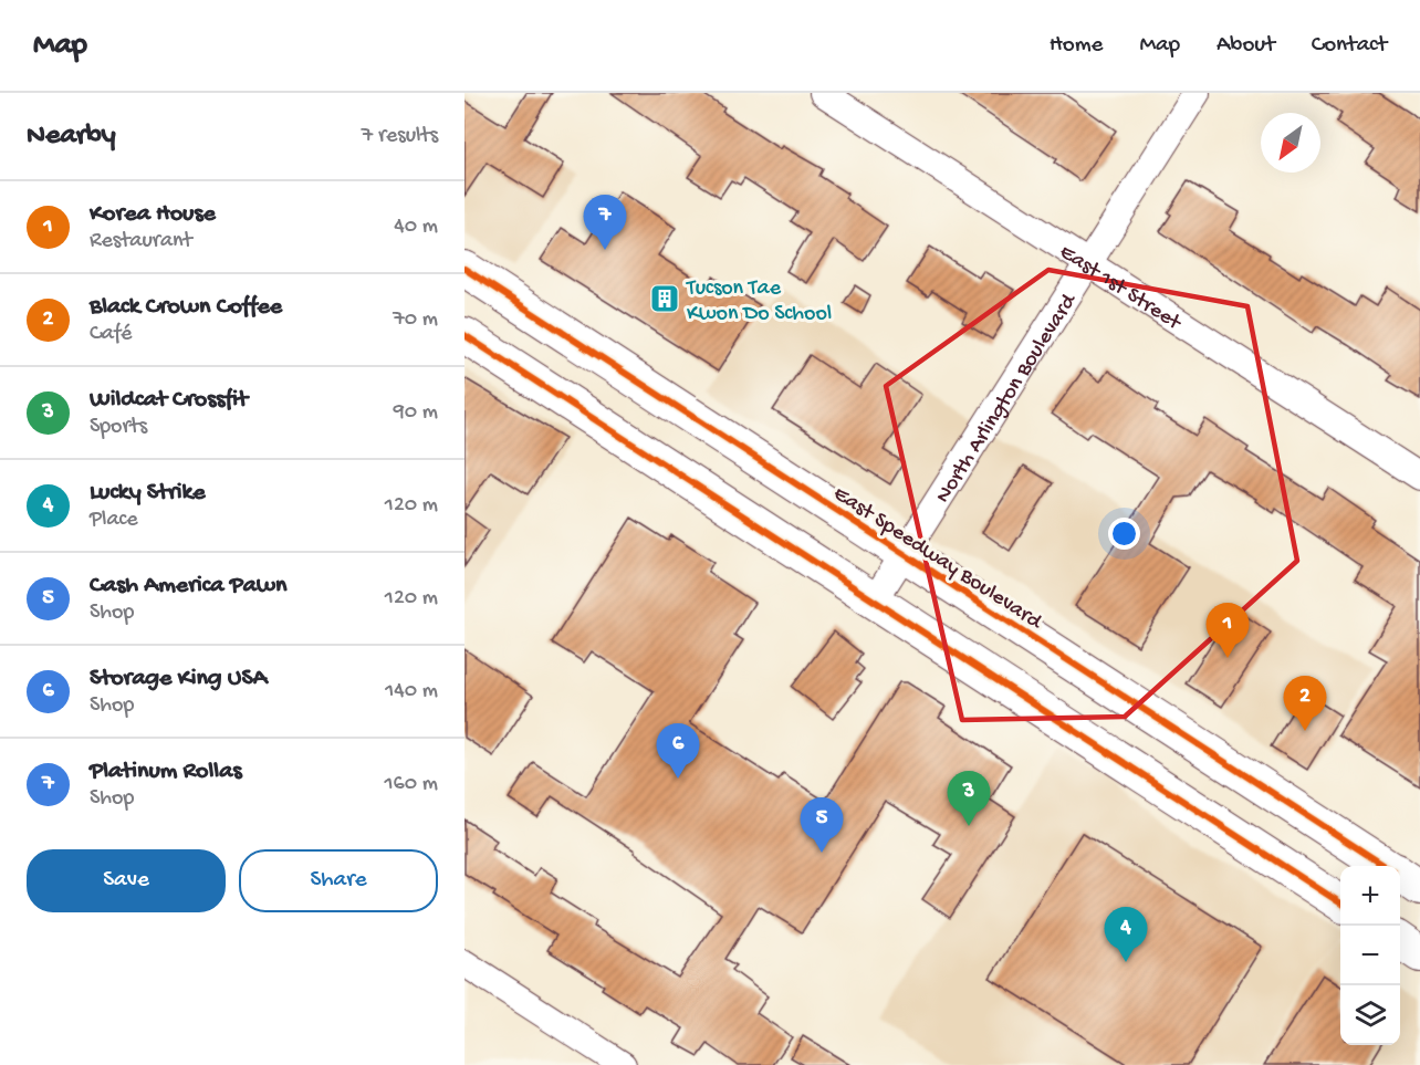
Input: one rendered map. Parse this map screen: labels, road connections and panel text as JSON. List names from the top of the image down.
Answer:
{
  "streets": {
    "main road": ["East Speedway Boulevard"],
    "street": ["East 1st Street", "North Arlington Boulevard"]
  },
  "crossings": [
    ["East 1st Street", "North Arlington Boulevard"],
    ["North Arlington Boulevard", "East Speedway Boulevard"]
  ],
  "places": {
    "building": ["Tucson Tae Kwon Do School"]
  },
  "north": "bottom left",
  "page": {
    "header": "Map",
    "nav": [
      "Home",
      "Map",
      "About",
      "Contact"
    ],
    "heading": ["Nearby", "7 results"],
    "list": [
      {
        "mark": "1",
        "name": "Korea House",
        "note": "Restaurant",
        "value": "40 m"
      },
      {
        "mark": "2",
        "name": "Black Crown Coffee",
        "note": "Café",
        "value": "70 m"
      },
      {
        "mark": "3",
        "name": "Wildcat Crossfit",
        "note": "Sports",
        "value": "90 m"
      },
      {
        "mark": "4",
        "name": "Lucky Strike",
        "note": "Place",
        "value": "120 m"
      },
      {
        "mark": "5",
        "name": "Cash America Pawn",
        "note": "Shop",
        "value": "120 m"
      },
      {
        "mark": "6",
        "name": "Storage King USA",
        "note": "Shop",
        "value": "140 m"
      },
      {
        "mark": "7",
        "name": "Platinum Rollas",
        "note": "Shop",
        "value": "160 m"
      }
    ],
    "pins": [
      "7",
      "1",
      "2",
      "6",
      "3",
      "5",
      "4"
    ],
    "buttons": ["Save", "Share"],
    "map_buttons": ["+", "−"]
  }
}
